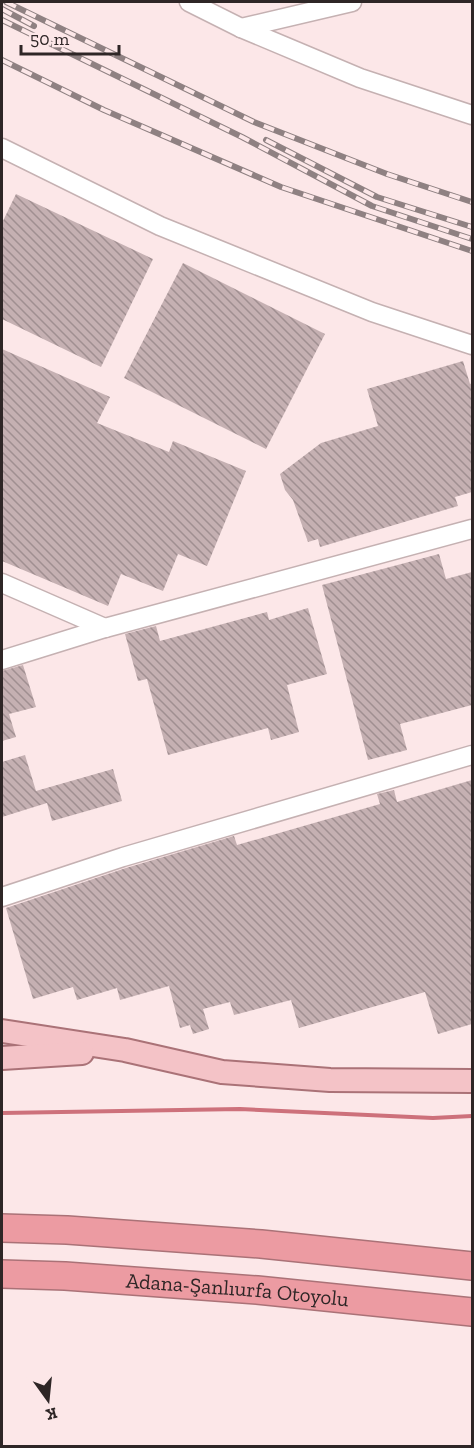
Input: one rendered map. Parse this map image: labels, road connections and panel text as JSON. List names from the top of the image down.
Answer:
{
  "streets": {
    "highway": ["Adana-Şanlıurfa Otoyolu"]
  },
  "scale_bar": "50 m",
  "north": "bottom"
}
